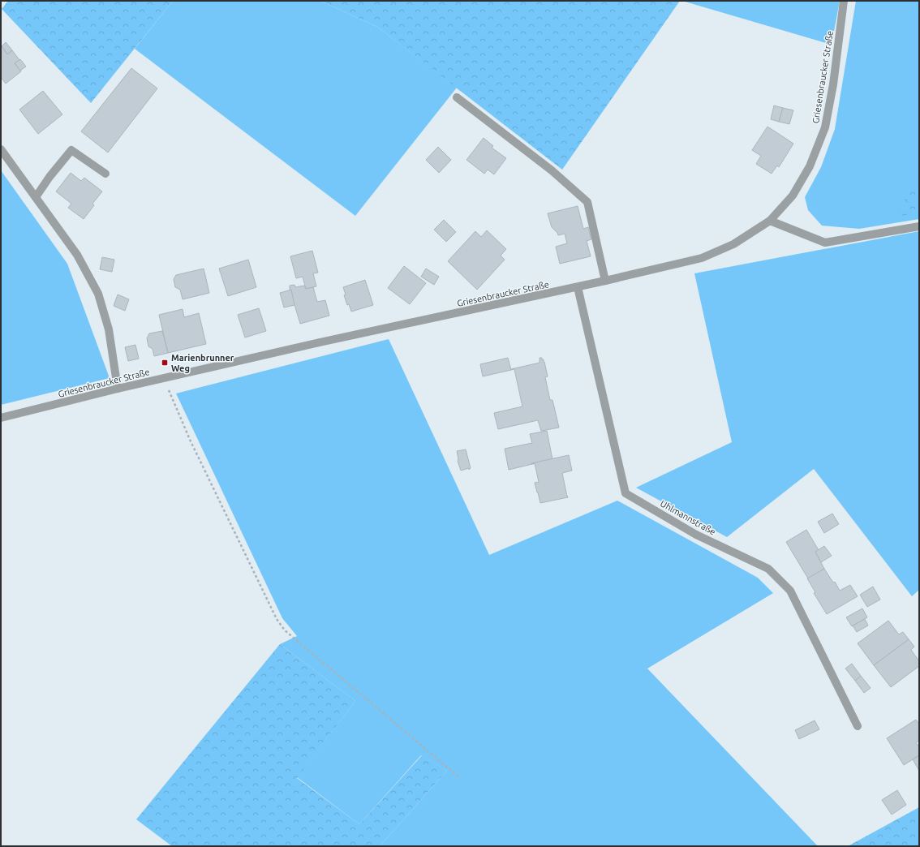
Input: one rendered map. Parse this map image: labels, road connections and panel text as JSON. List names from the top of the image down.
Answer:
{
  "streets": {
    "street": ["Griesenbraucker Straße", "Uhlmannstraße"]
  },
  "crossings": [
    ["Griesenbraucker Straße", "Uhlmannstraße"]
  ],
  "places": {
    "transit": ["Marienbrunner Weg"]
  }
}
